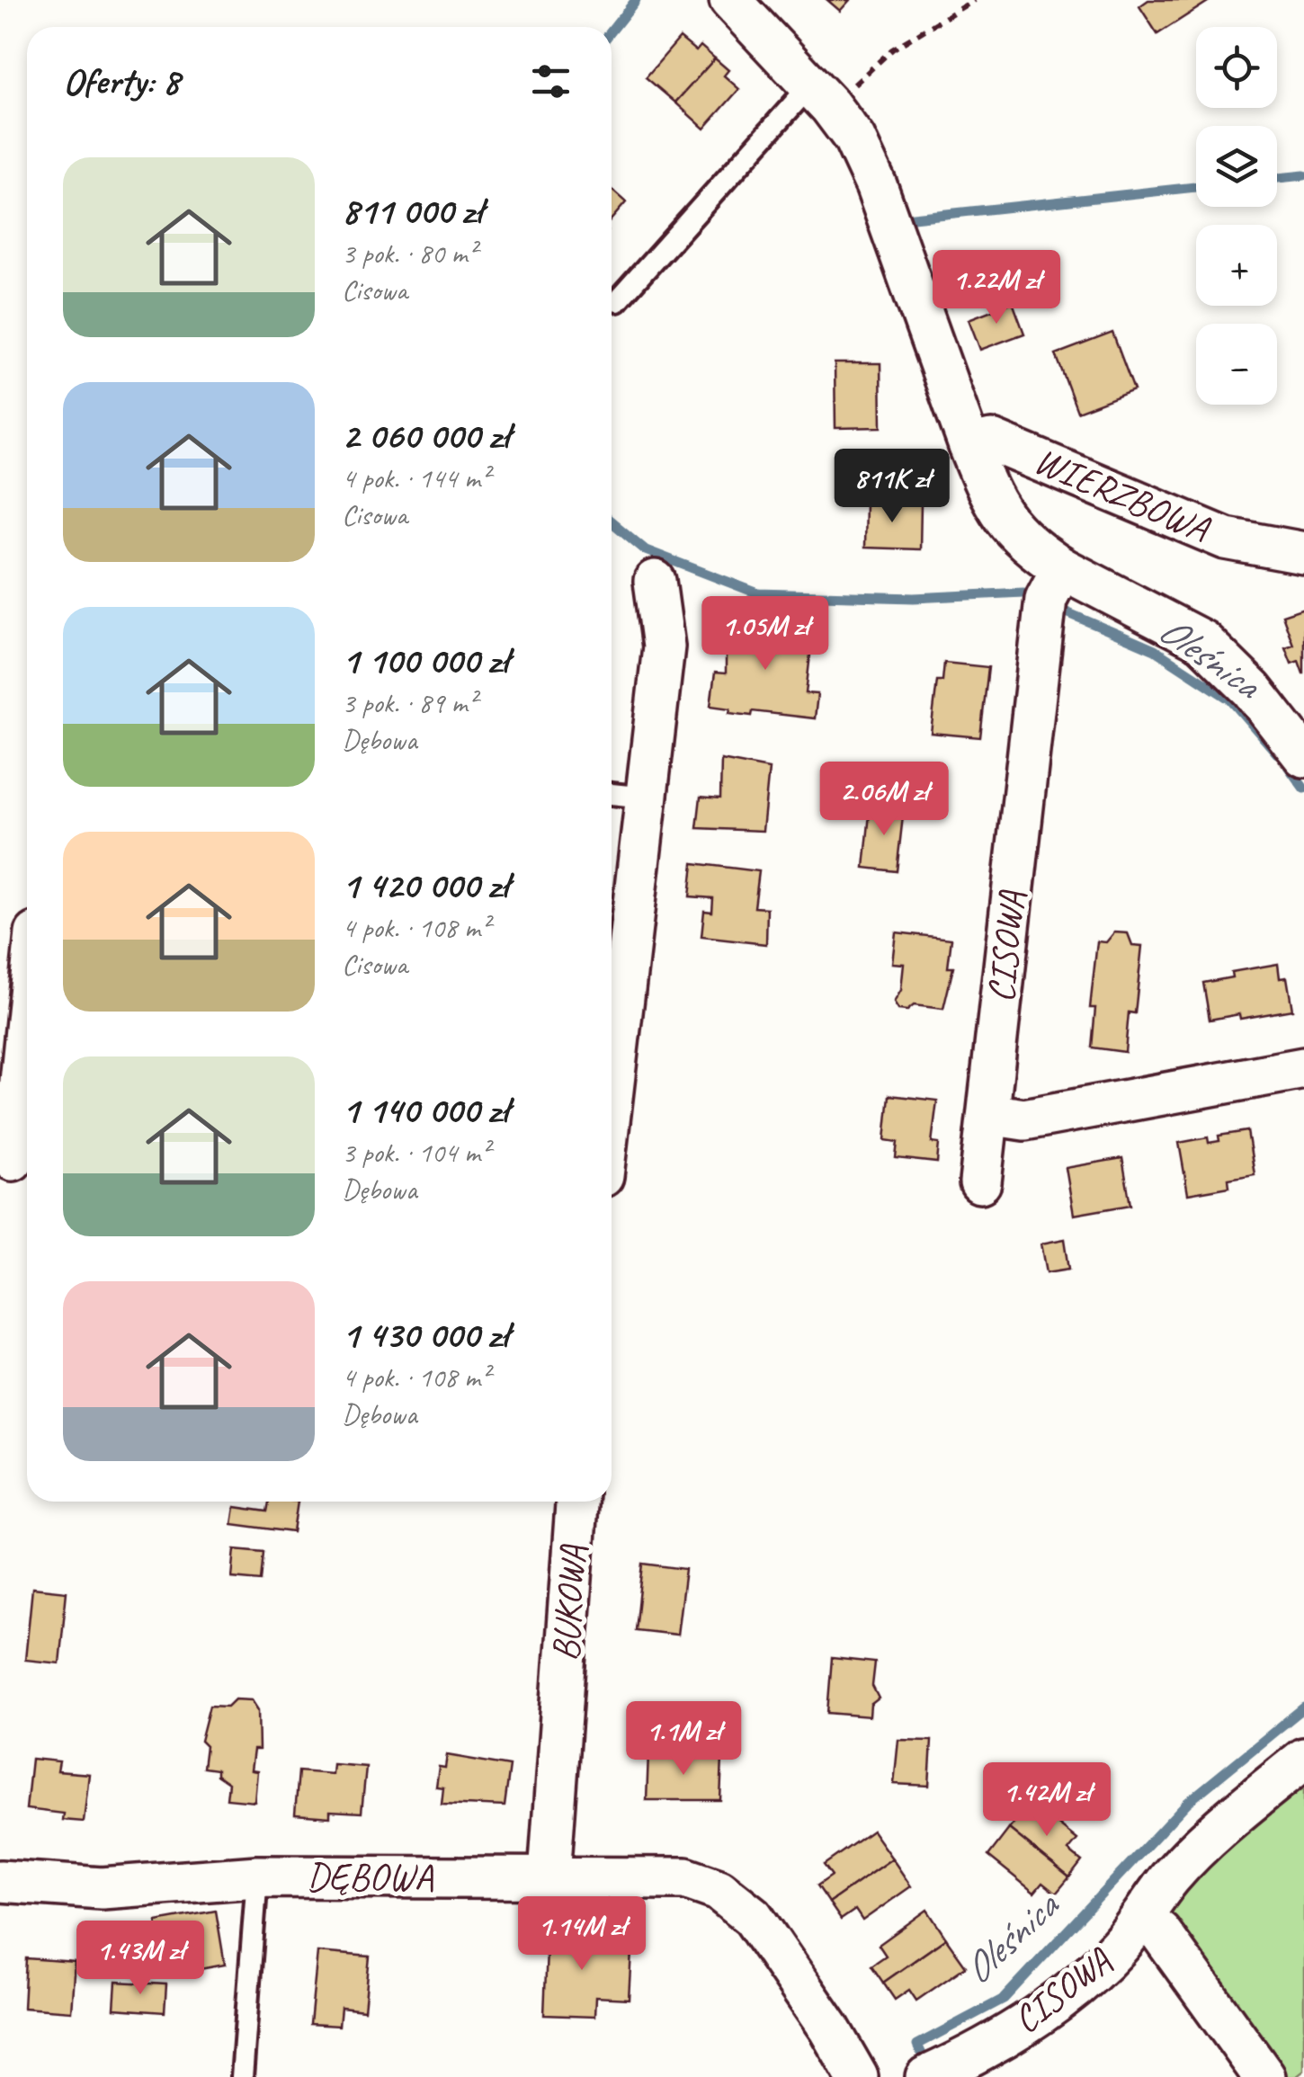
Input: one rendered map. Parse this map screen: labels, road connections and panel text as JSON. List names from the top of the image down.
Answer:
{
  "streets": {
    "street": [
      "WIERZBOWA",
      "CISOWA",
      "BUKOWA",
      "DĘBOWA"
    ]
  },
  "crossings": [
    ["BUKOWA", "DĘBOWA"]
  ],
  "water": ["Oleśnica"],
  "page": {
    "map_buttons": ["+", "−"],
    "heading": "Oferty: 8",
    "list": [
      {
        "name": "811 000 zł",
        "note": "3 pok. · 80 m² · Cisowa"
      },
      {
        "name": "2 060 000 zł",
        "note": "4 pok. · 144 m² · Cisowa"
      },
      {
        "name": "1 100 000 zł",
        "note": "3 pok. · 89 m² · Dębowa"
      },
      {
        "name": "1 420 000 zł",
        "note": "4 pok. · 108 m² · Cisowa"
      },
      {
        "name": "1 140 000 zł",
        "note": "3 pok. · 104 m² · Dębowa"
      },
      {
        "name": "1 430 000 zł",
        "note": "4 pok. · 108 m² · Dębowa"
      }
    ],
    "price": [
      "1.22M zł",
      "811K zł",
      "1.05M zł",
      "2.06M zł",
      "1.1M zł",
      "1.42M zł",
      "1.14M zł",
      "1.43M zł"
    ]
  }
}
